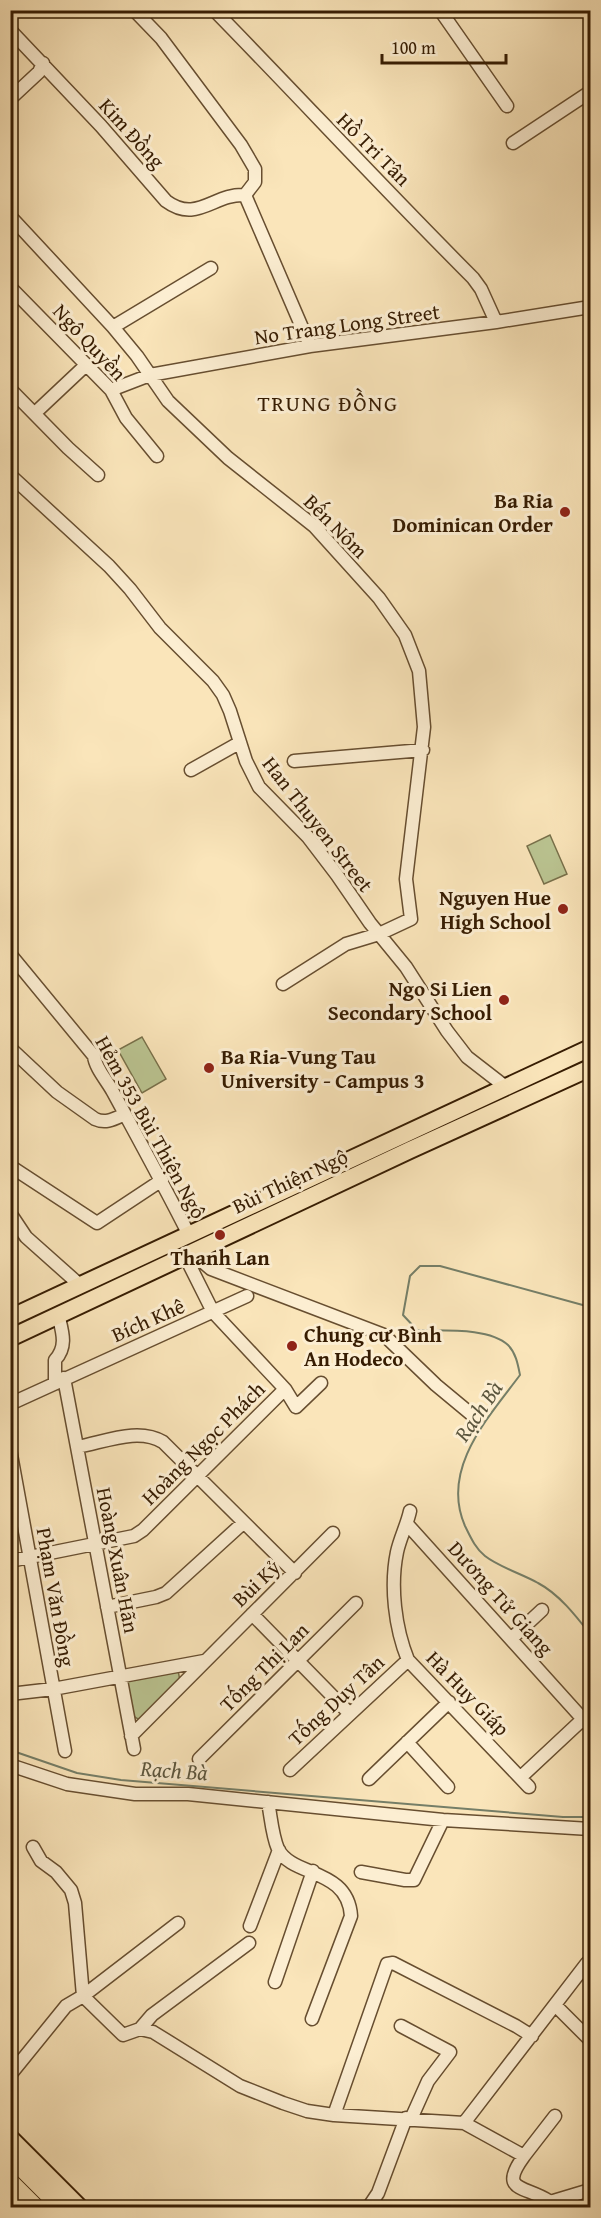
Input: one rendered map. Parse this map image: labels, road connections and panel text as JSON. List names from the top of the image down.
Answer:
{
  "streets": {
    "main road": ["Bùi Thiện Ngộ"],
    "street": [
      "Kim Đồng",
      "Hồ Tri Tân",
      "No Trang Long Street",
      "Ngô Quyền",
      "Bến Nôm",
      "Han Thuyen Street",
      "Hẻm 353 Bùi Thiện Ngộ",
      "Bích Khê",
      "Hoàng Ngọc Phách",
      "Hoàng Xuân Hãn",
      "Bùi Kỷ",
      "Phạm Văn Đồng",
      "Dương Tử Giang",
      "Tống Thị Lan",
      "Hà Huy Giáp",
      "Tống Duy Tân"
    ]
  },
  "crossings": [
    ["Hồ Tri Tân", "No Trang Long Street"],
    ["No Trang Long Street", "Ngô Quyền"],
    ["No Trang Long Street", "Bến Nôm"],
    ["Bến Nôm", "Han Thuyen Street"],
    ["Han Thuyen Street", "Bùi Thiện Ngộ"],
    ["Hẻm 353 Bùi Thiện Ngộ", "Bùi Thiện Ngộ"],
    ["Bích Khê", "Hoàng Xuân Hãn"],
    ["Hoàng Ngọc Phách", "Hoàng Xuân Hãn"],
    ["Hoàng Ngọc Phách", "Phạm Văn Đồng"],
    ["Hoàng Xuân Hãn", "Bùi Kỷ"],
    ["Dương Tử Giang", "Hà Huy Giáp"],
    ["Hà Huy Giáp", "Tống Duy Tân"]
  ],
  "districts": ["TRUNG ĐỒNG"],
  "water": ["Rạch Bà"],
  "places": [
    "Ba Ria Dominican Order",
    "Nguyen Hue High School",
    "Ngo Si Lien Secondary School",
    "Ba Ria-Vung Tau University - Campus 3",
    "Thanh Lan",
    "Chung cư Bình An Hodeco"
  ],
  "scale_bar": "100 m"
}
